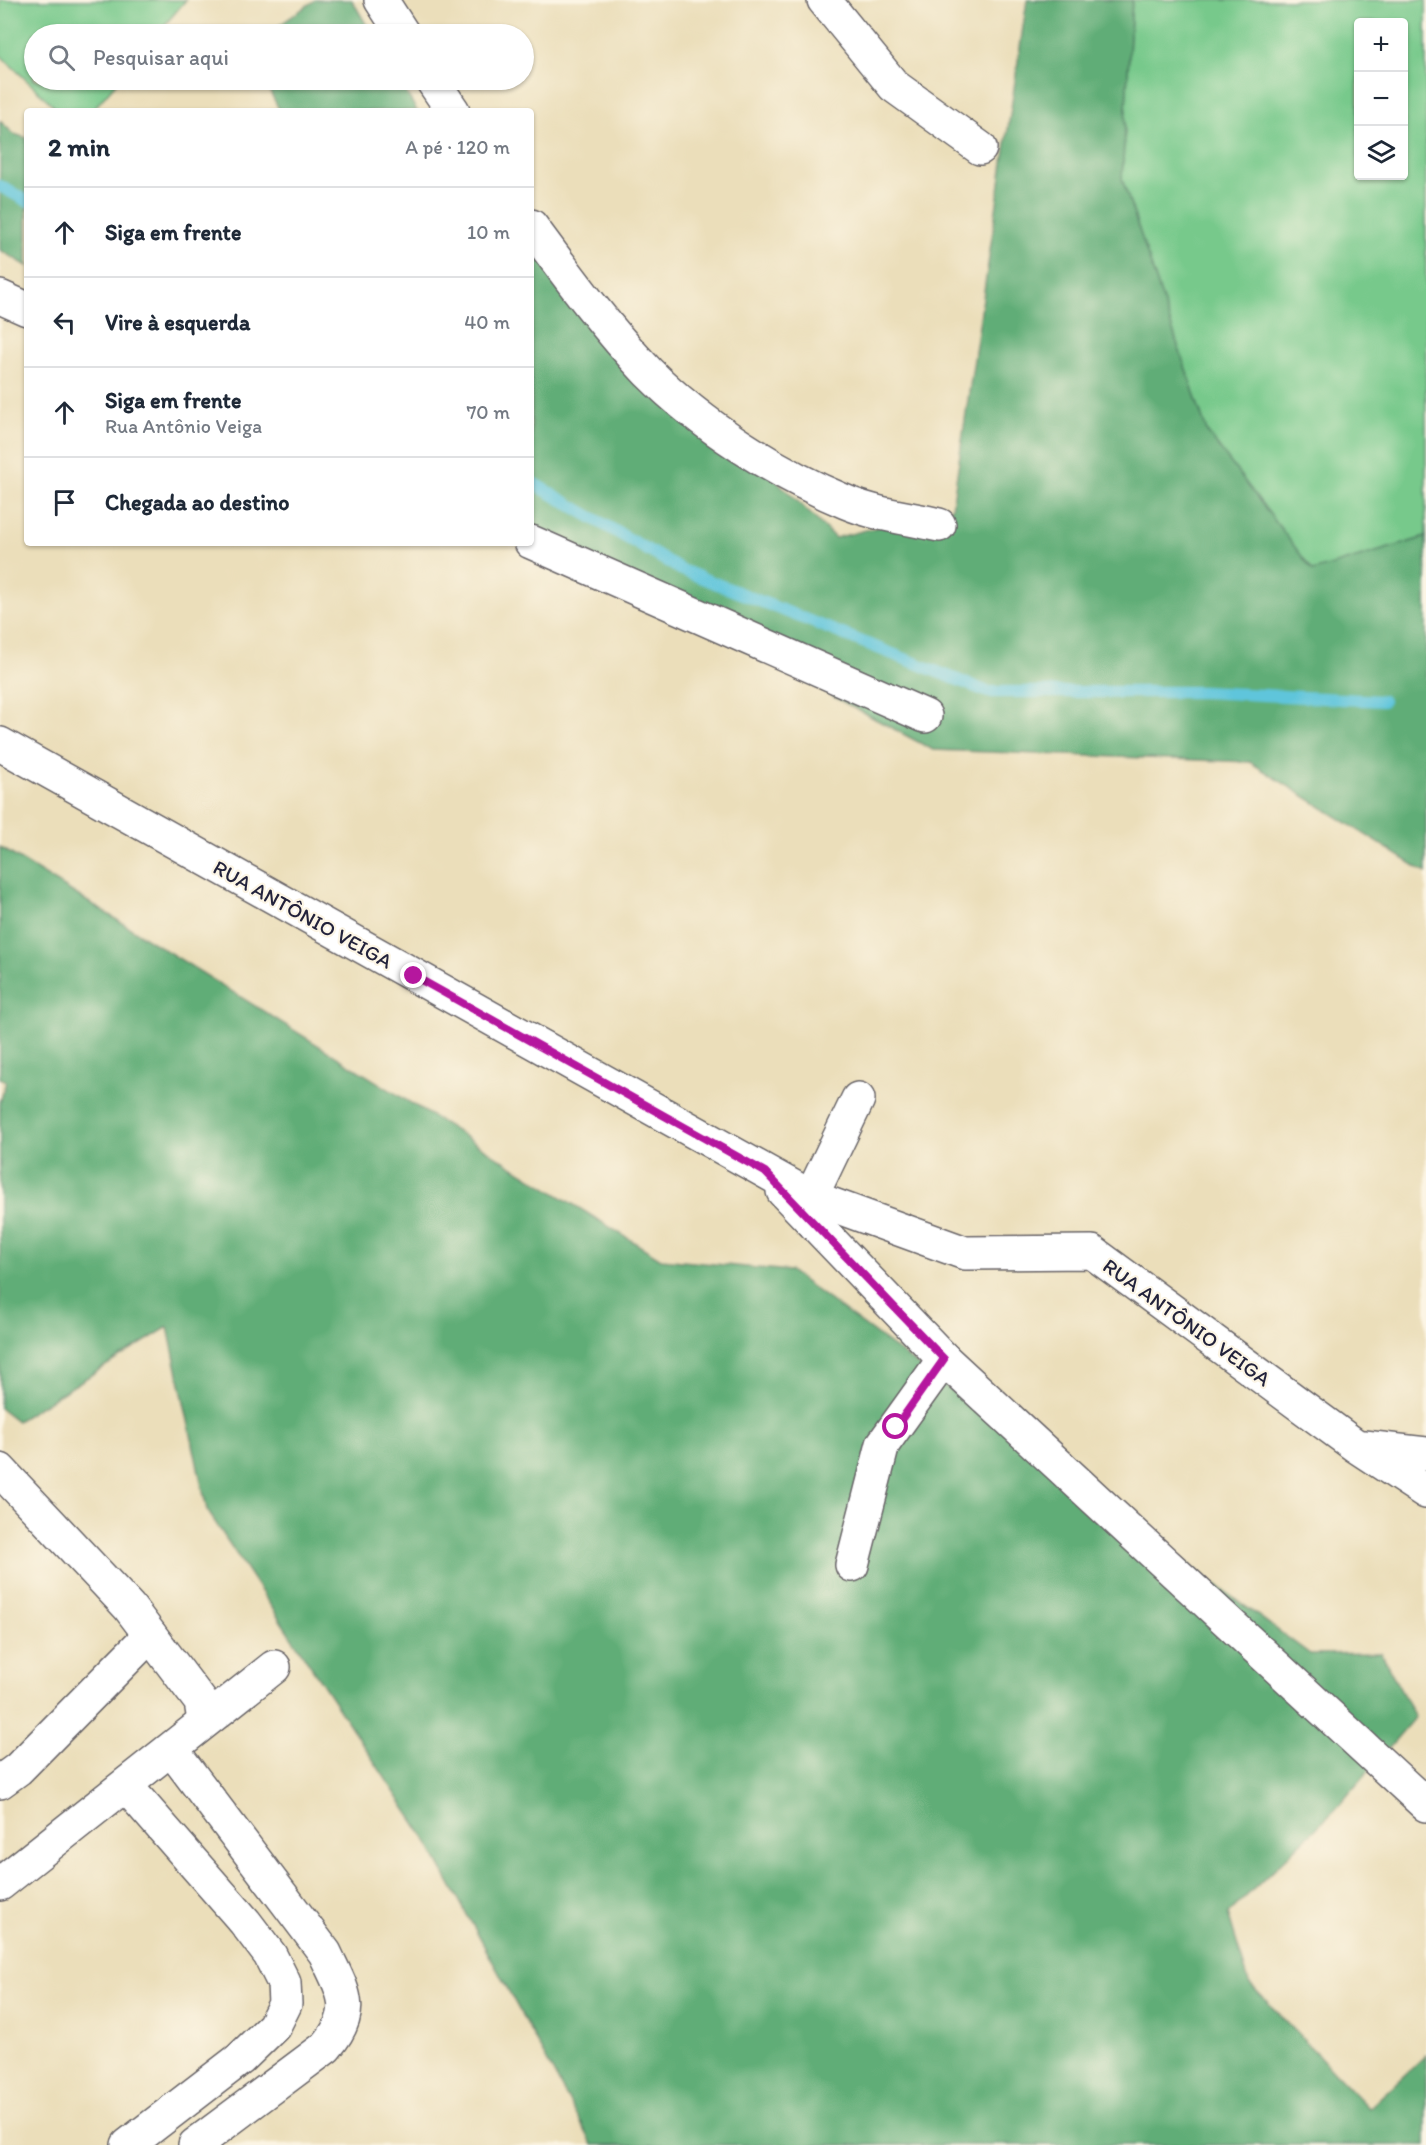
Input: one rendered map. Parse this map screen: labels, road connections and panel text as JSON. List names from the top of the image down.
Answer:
{
  "streets": {
    "street": ["RUA ANTÔNIO VEIGA"]
  },
  "page": {
    "map_buttons": ["+", "−"],
    "search": "Pesquisar aqui",
    "heading": ["2 min", "A pé · 120 m"],
    "list": [
      ["Siga em frente", "10 m"],
      ["Vire à esquerda", "40 m"],
      ["Siga em frente", "Rua Antônio Veiga", "70 m"],
      "Chegada ao destino"
    ]
  }
}
